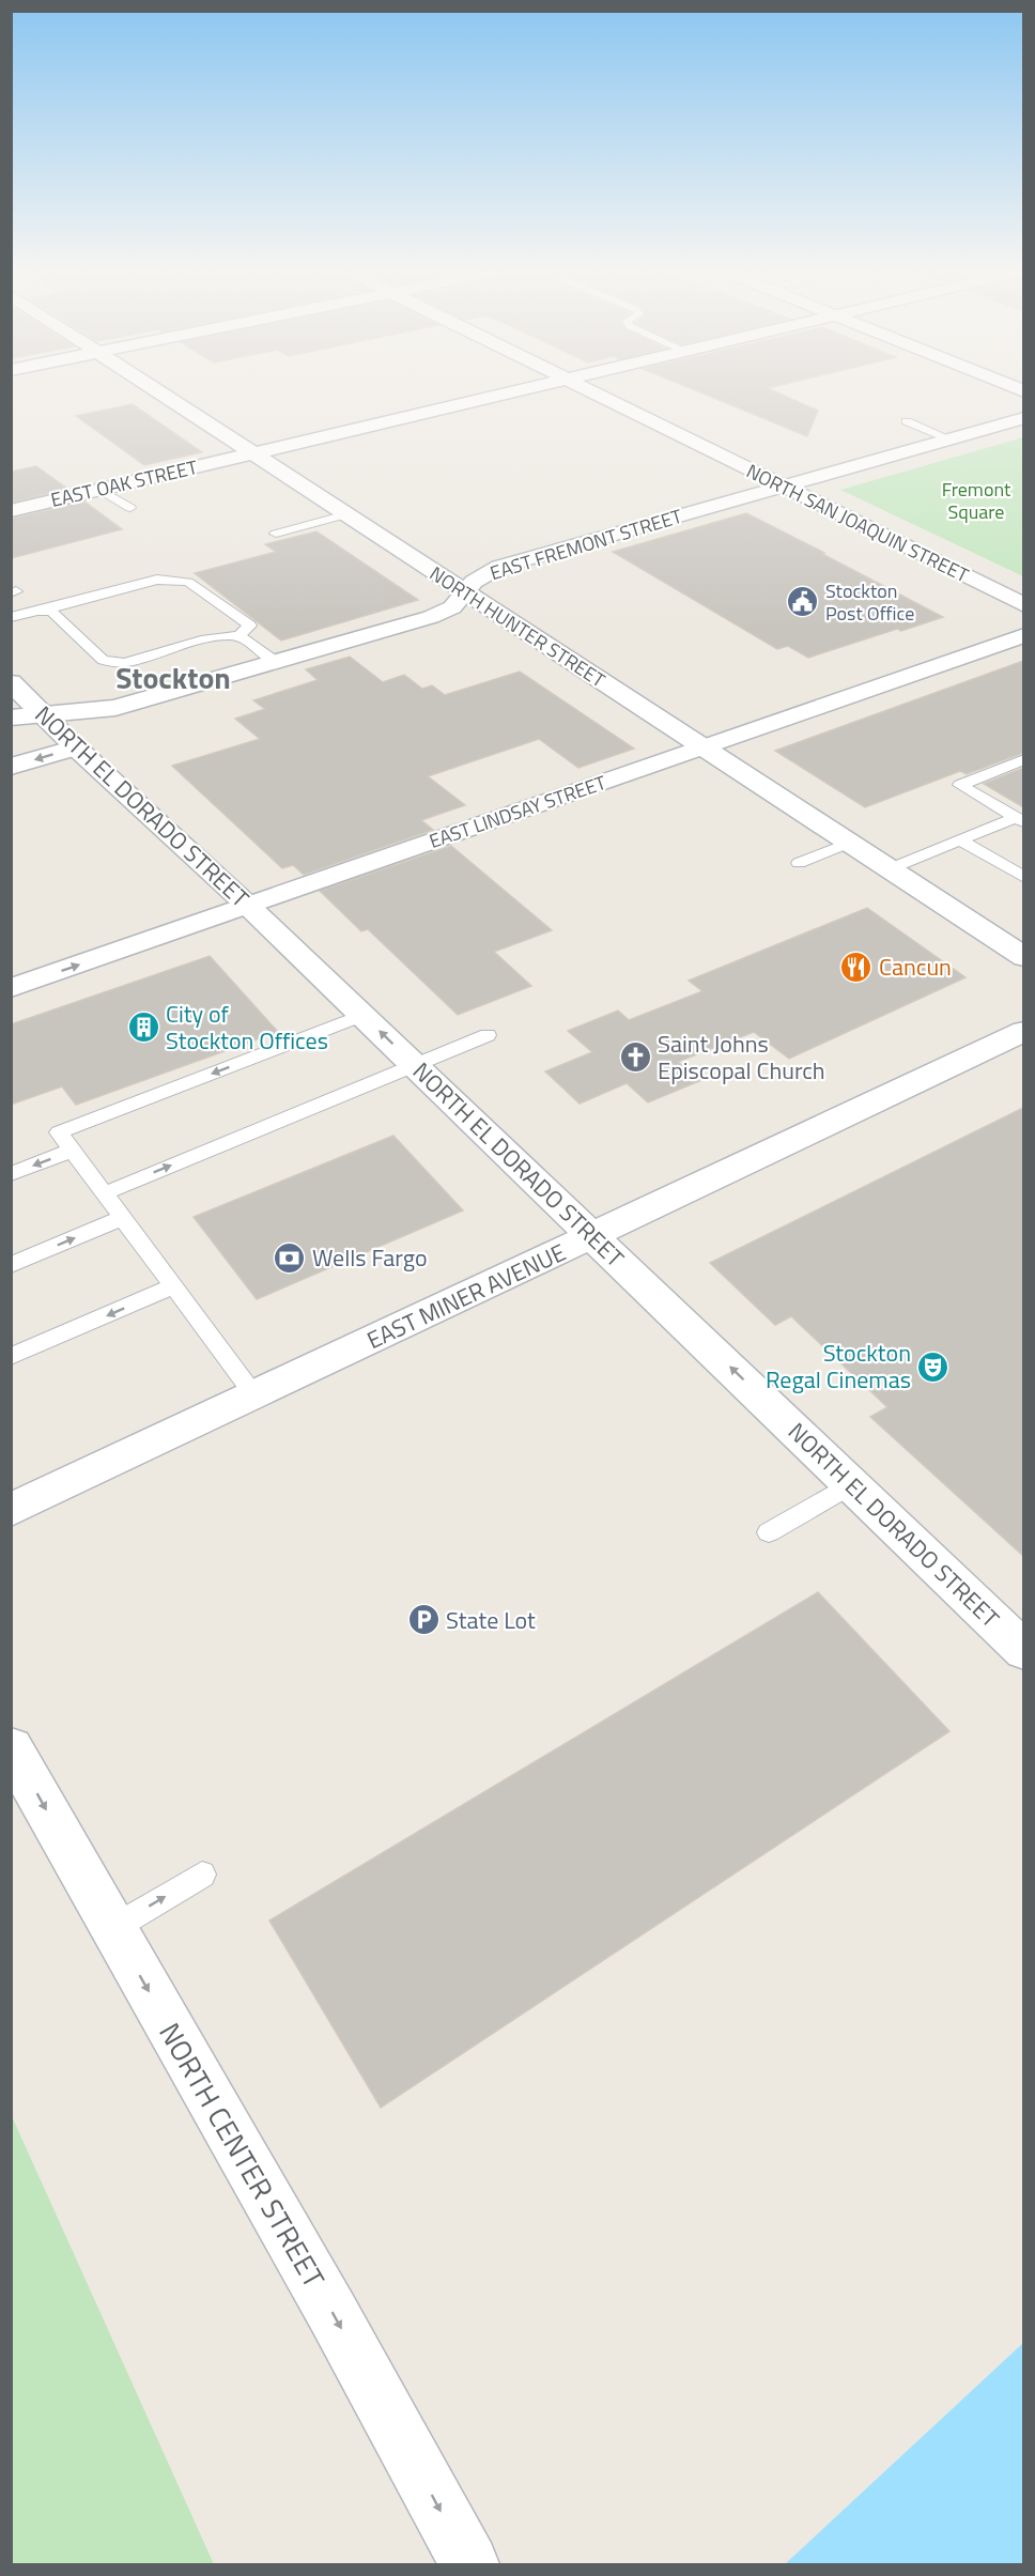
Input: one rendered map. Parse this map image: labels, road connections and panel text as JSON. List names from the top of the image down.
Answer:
{
  "streets": {
    "street": [
      "EAST OAK STREET",
      "NORTH SAN JOAQUIN STREET",
      "EAST FREMONT STREET",
      "NORTH HUNTER STREET",
      "NORTH EL DORADO STREET",
      "EAST LINDSAY STREET",
      "EAST MINER AVENUE",
      "NORTH CENTER STREET"
    ]
  },
  "crossings": [
    ["EAST OAK STREET", "NORTH HUNTER STREET"],
    ["NORTH SAN JOAQUIN STREET", "EAST FREMONT STREET"],
    ["EAST FREMONT STREET", "NORTH HUNTER STREET"],
    ["EAST FREMONT STREET", "NORTH EL DORADO STREET"],
    ["NORTH HUNTER STREET", "EAST LINDSAY STREET"],
    ["NORTH EL DORADO STREET", "EAST LINDSAY STREET"],
    ["NORTH EL DORADO STREET", "EAST MINER AVENUE"]
  ],
  "one_way": ["NORTH CENTER STREET"],
  "districts": ["Stockton"],
  "parks": ["Fremont Square"],
  "places": {
    "public building": ["Stockton Post Office"],
    "restaurant": ["Cancun"],
    "building": ["City of Stockton Offices"],
    "church": ["Saint Johns Episcopal Church"],
    "bank": ["Wells Fargo"],
    "theatre": ["Stockton Regal Cinemas"],
    "parking": ["State Lot"]
  }
}
